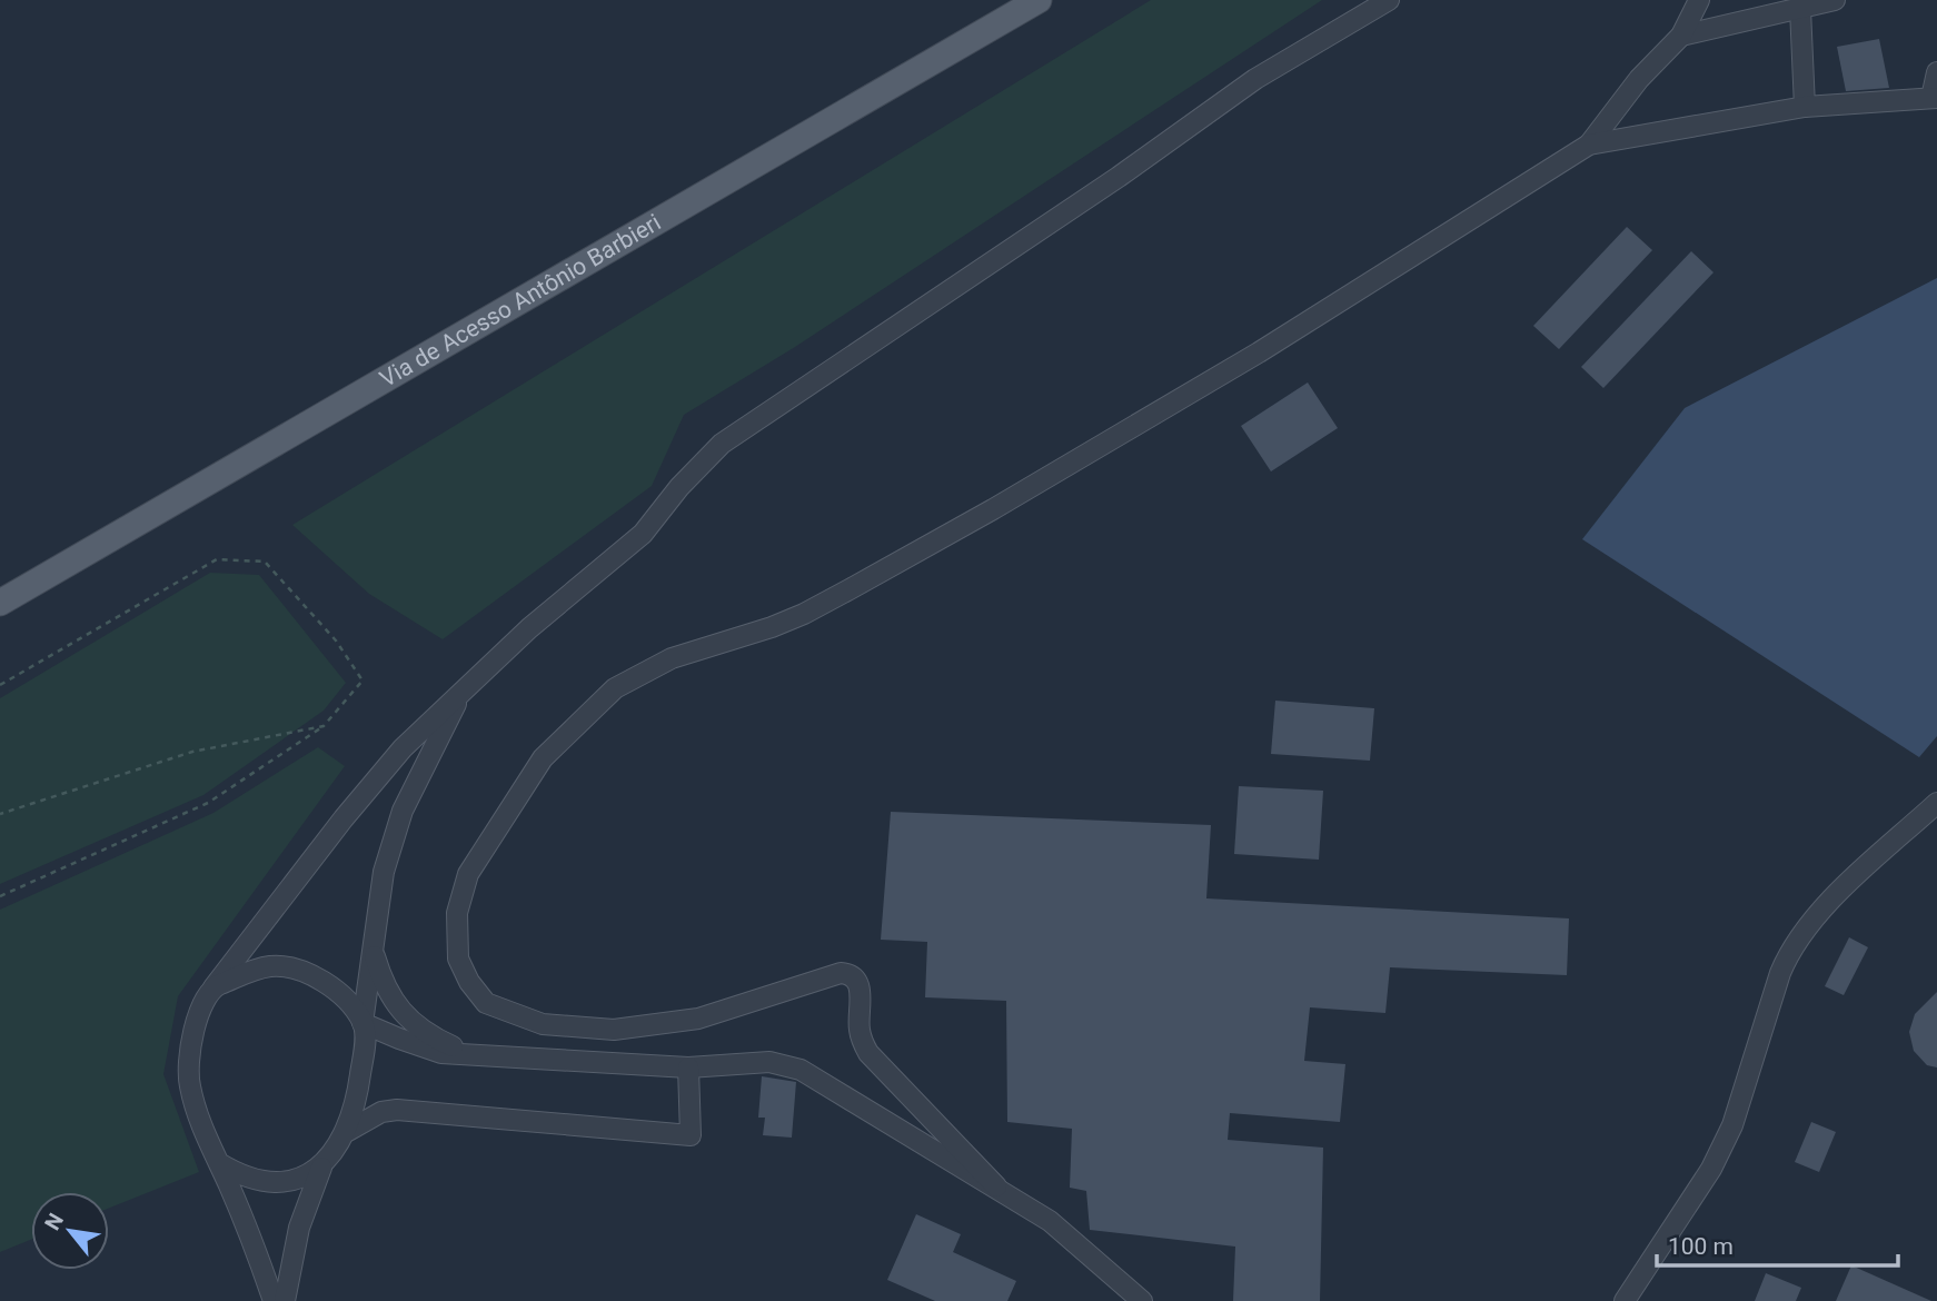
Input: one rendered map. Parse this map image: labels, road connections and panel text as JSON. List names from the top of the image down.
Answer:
{
  "streets": {
    "main road": ["Via de Acesso Antônio Barbieri"]
  },
  "scale_bar": "100 m",
  "north": "top left"
}
